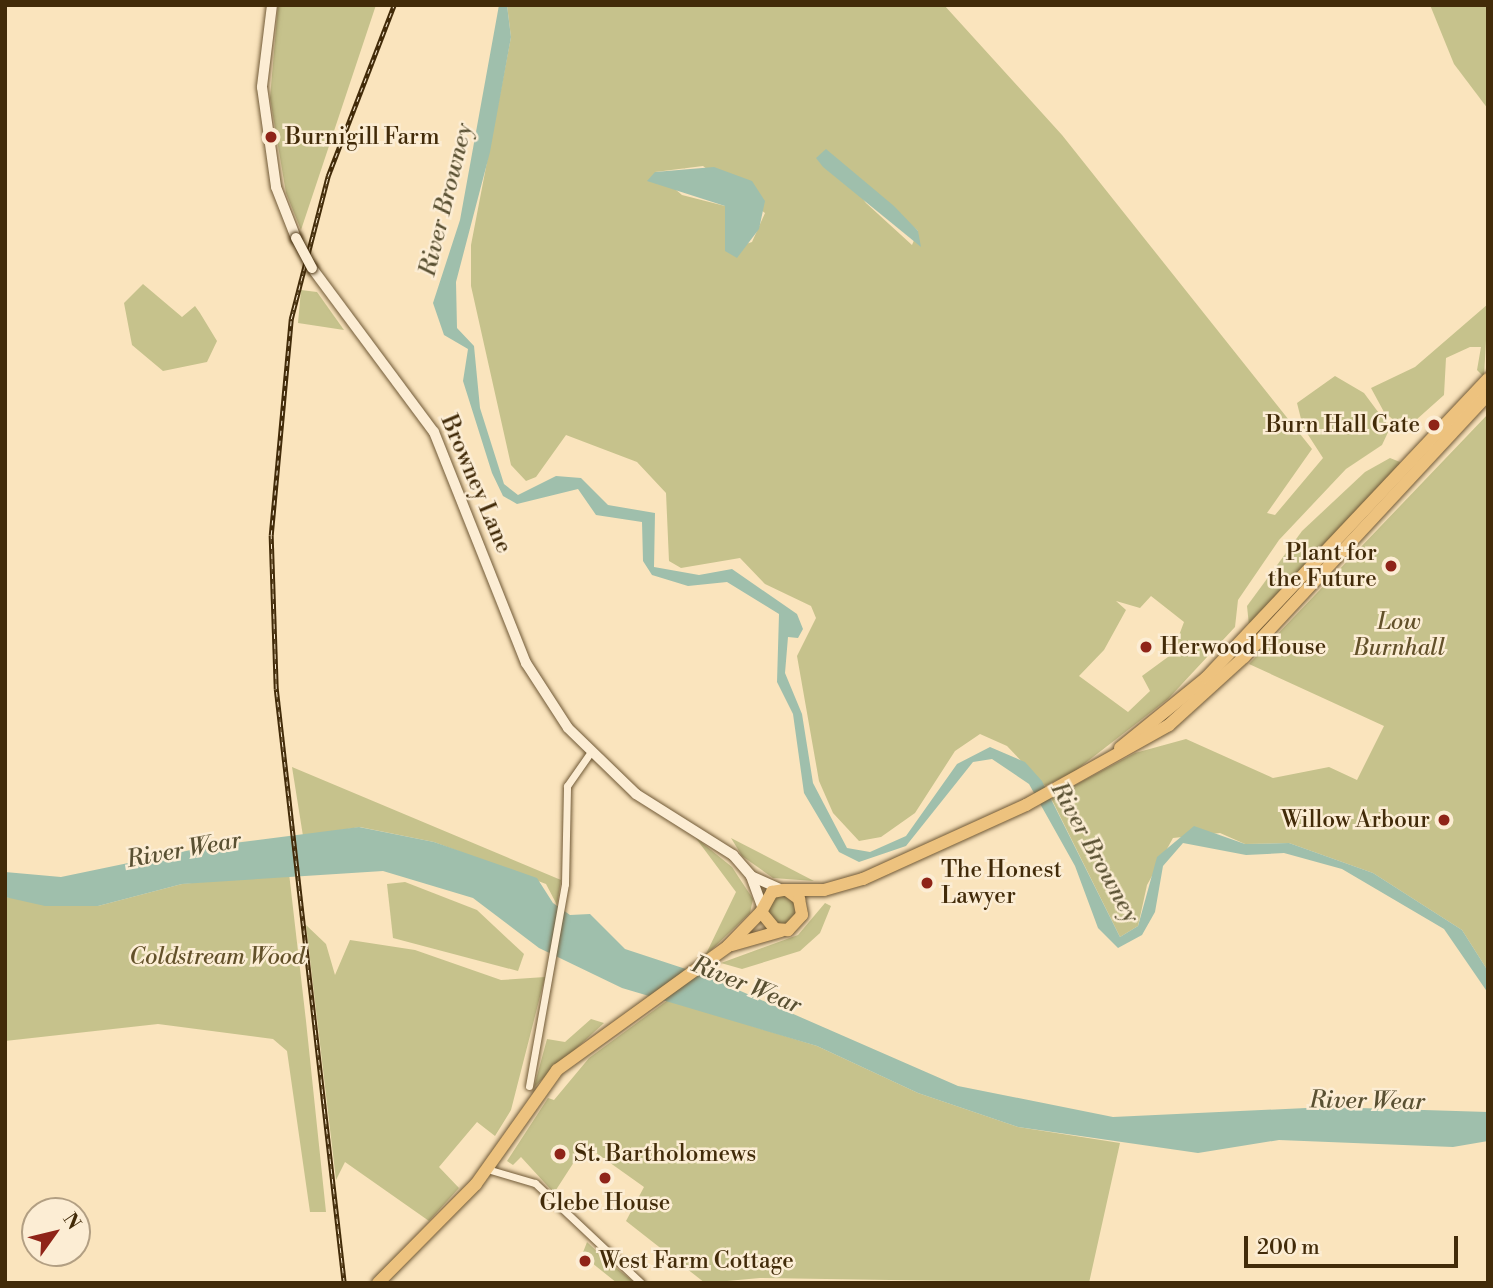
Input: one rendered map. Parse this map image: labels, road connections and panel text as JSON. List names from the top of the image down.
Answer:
{
  "streets": {
    "main road": ["Browney Lane"]
  },
  "water": ["River Browney", "River Wear"],
  "parks": ["Low Burnhall", "Coldstream Wood"],
  "places": [
    "Burnigill Farm",
    "Burn Hall Gate",
    "Plant for the Future",
    "Herwood House",
    "Willow Arbour",
    "The Honest Lawyer",
    "St. Bartholomews",
    "Glebe House",
    "West Farm Cottage"
  ],
  "scale_bar": "200 m",
  "north": "top right"
}
